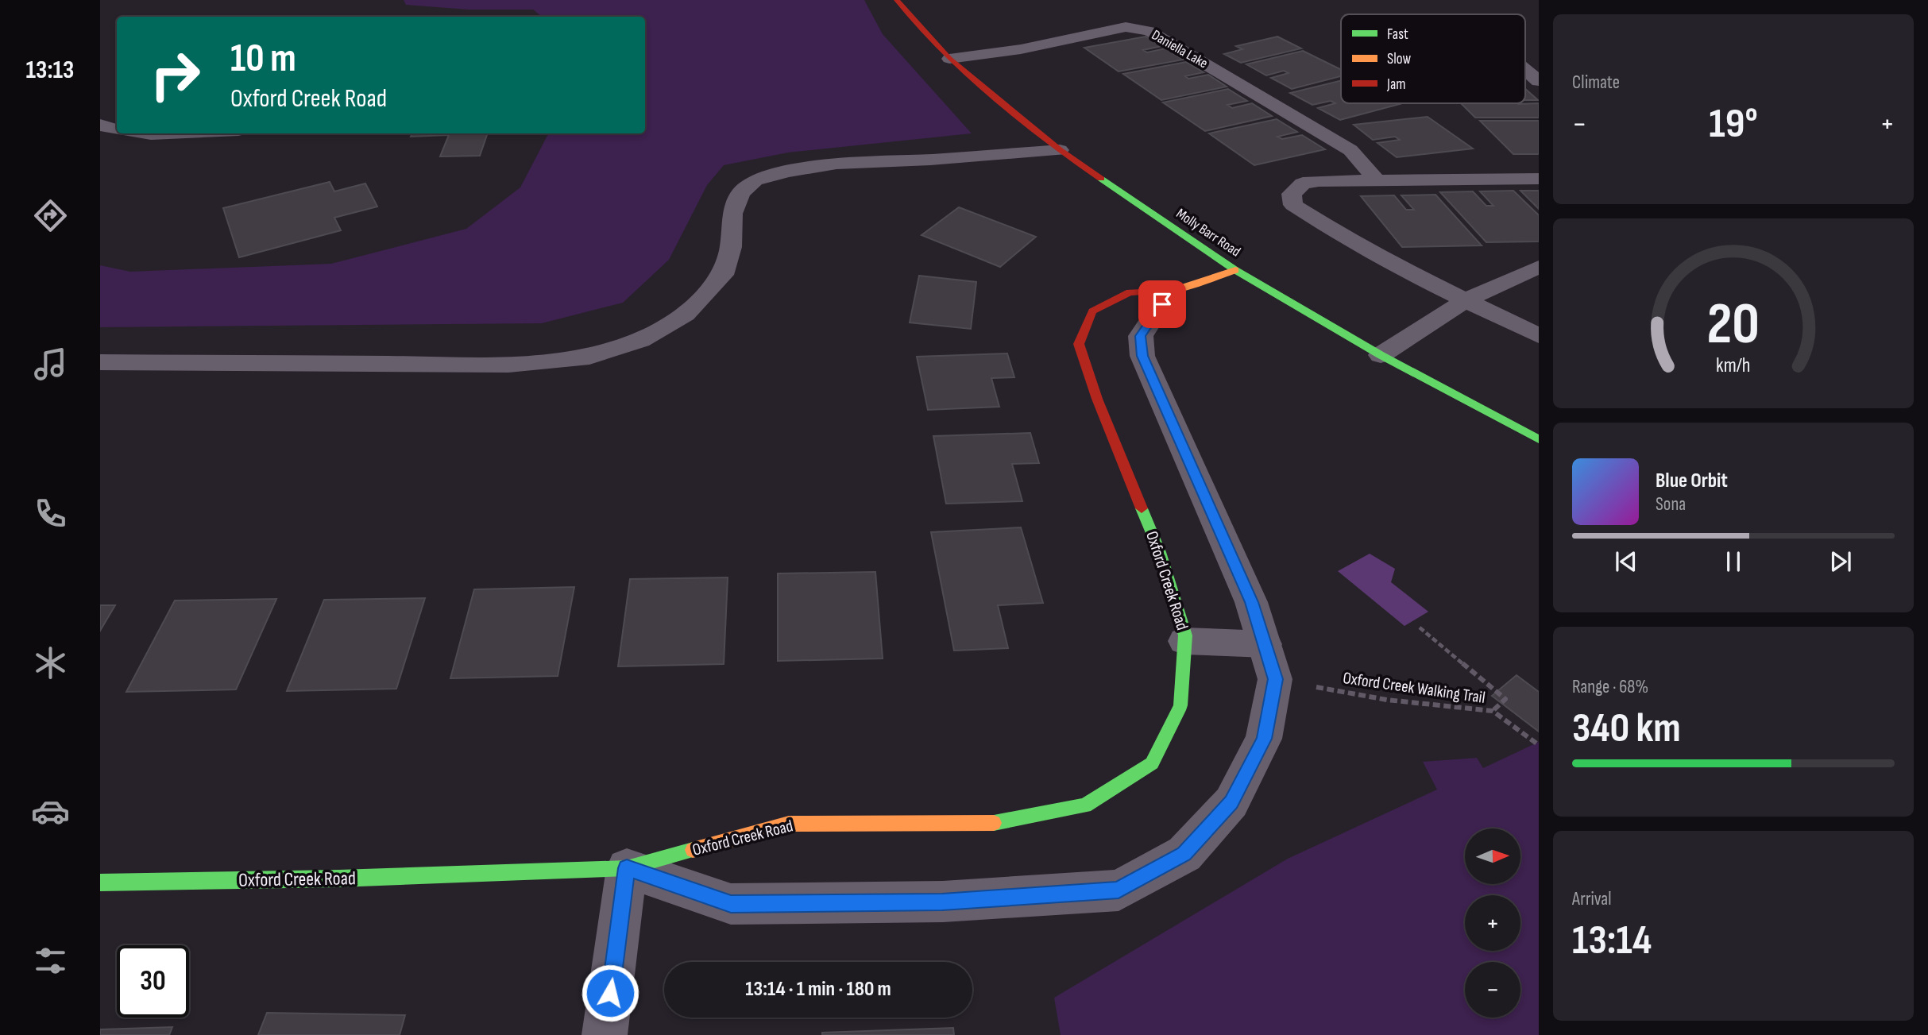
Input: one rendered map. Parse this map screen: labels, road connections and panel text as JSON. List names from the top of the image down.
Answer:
{
  "streets": {
    "street": ["Molly Barr Road", "Oxford Creek Road"],
    "lane": ["Daniella Lake"],
    "path": ["Oxford Creek Walking Trail"]
  },
  "crossings": [
    ["Daniella Lake", "Molly Barr Road"],
    ["Molly Barr Road", "Oxford Creek Road"],
    ["Oxford Creek Road", "Oxford Creek Walking Trail"]
  ],
  "legend": ["Fast", "Slow", "Jam"],
  "north": "right",
  "page": {
    "tabs": "13:13",
    "tile": [
      "Climate",
      ["Range · 68%", "340 km"],
      ["Arrival", "13:14"]
    ],
    "turn": ["10 m", "Oxford Creek Road"],
    "heat": ["−", "19°", "+"],
    "song": ["Blue Orbit", "Sona"],
    "map_buttons": ["+", "−"],
    "limit": "30",
    "trip": "13:14 · 1 min · 180 m",
    "gauge": ["20", "km/h"]
  }
}
